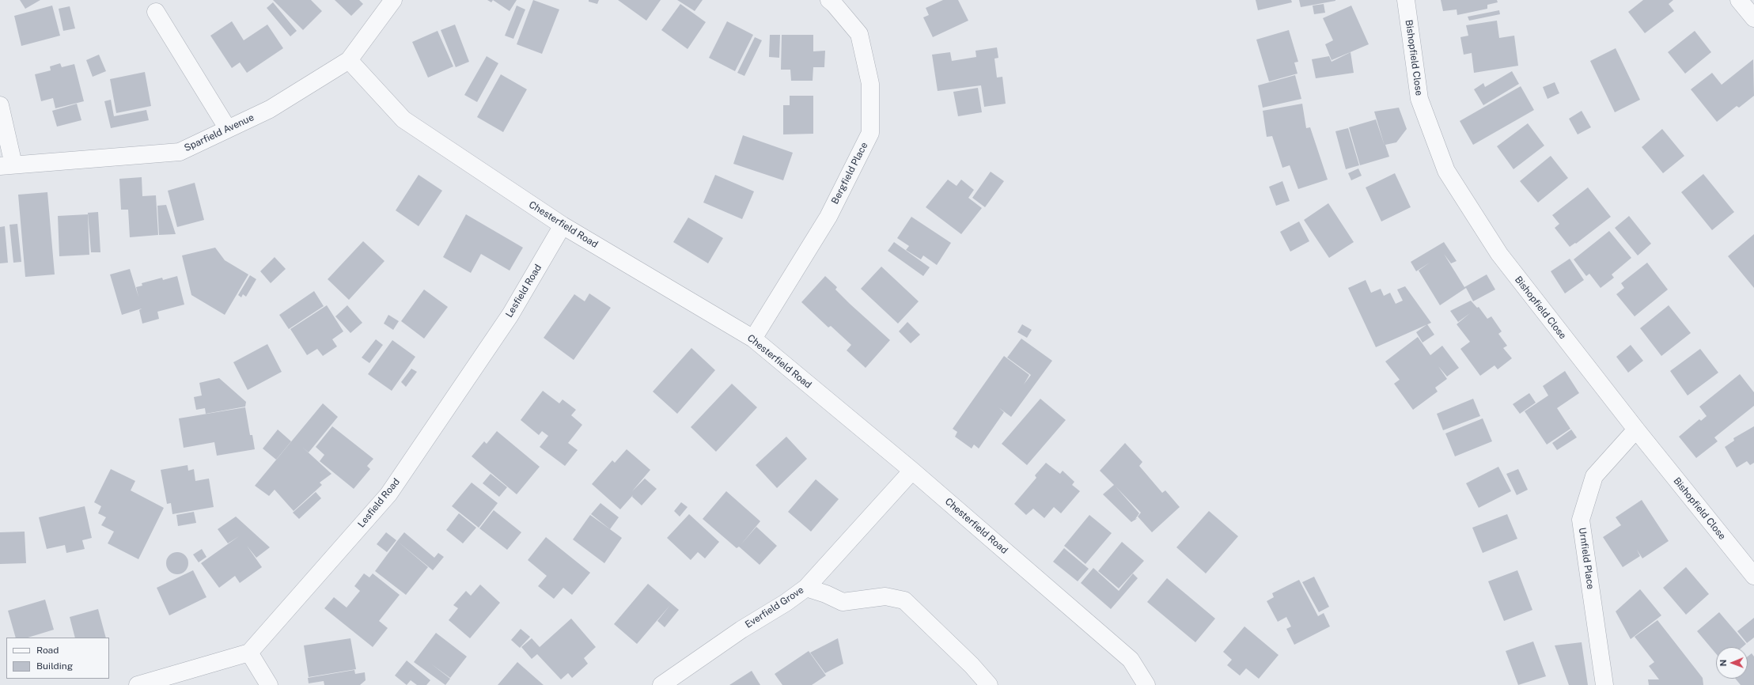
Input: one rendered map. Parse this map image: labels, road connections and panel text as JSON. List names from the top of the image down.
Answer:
{
  "streets": {
    "street": [
      "Bishopfield Close",
      "Sparfield Avenue",
      "Bergfield Place",
      "Chesterfield Road",
      "Lesfield Road",
      "Urnfield Place",
      "Everfield Grove"
    ]
  },
  "crossings": [
    ["Bishopfield Close", "Urnfield Place"],
    ["Sparfield Avenue", "Chesterfield Road"],
    ["Bergfield Place", "Chesterfield Road"],
    ["Chesterfield Road", "Lesfield Road"],
    ["Chesterfield Road", "Everfield Grove"]
  ],
  "legend": ["Road", "Building"],
  "north": "left"
}
